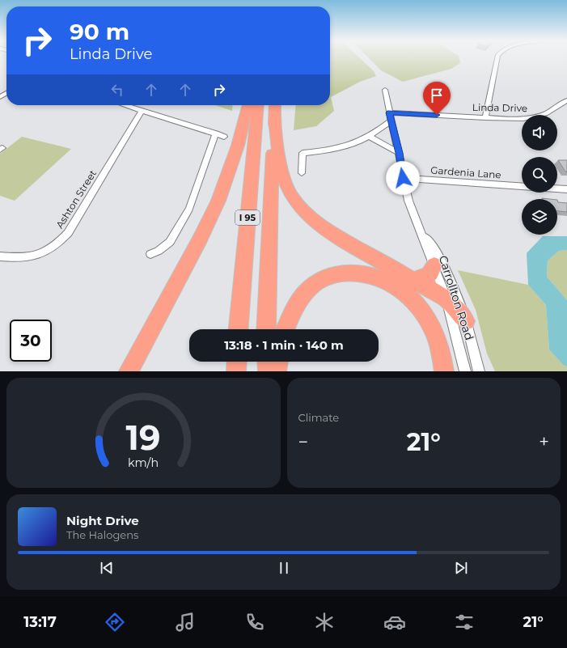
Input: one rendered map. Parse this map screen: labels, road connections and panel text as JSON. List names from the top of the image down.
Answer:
{
  "streets": {
    "highway": ["I 95"],
    "street": [
      "Linda Drive",
      "Gardenia Lane",
      "Ashton Street",
      "Carrollton Road"
    ]
  },
  "crossings": [
    ["Linda Drive", "Carrollton Road"],
    ["Gardenia Lane", "Carrollton Road"]
  ],
  "page": {
    "turn": ["90 m", "Linda Drive"],
    "limit": "30",
    "trip": "13:18 · 1 min · 140 m",
    "tile": "Climate",
    "heat": ["−", "21°", "+"],
    "song": ["Night Drive", "The Halogens"],
    "tabs": ["13:17", "21°"],
    "gauge": ["19", "km/h"]
  }
}
